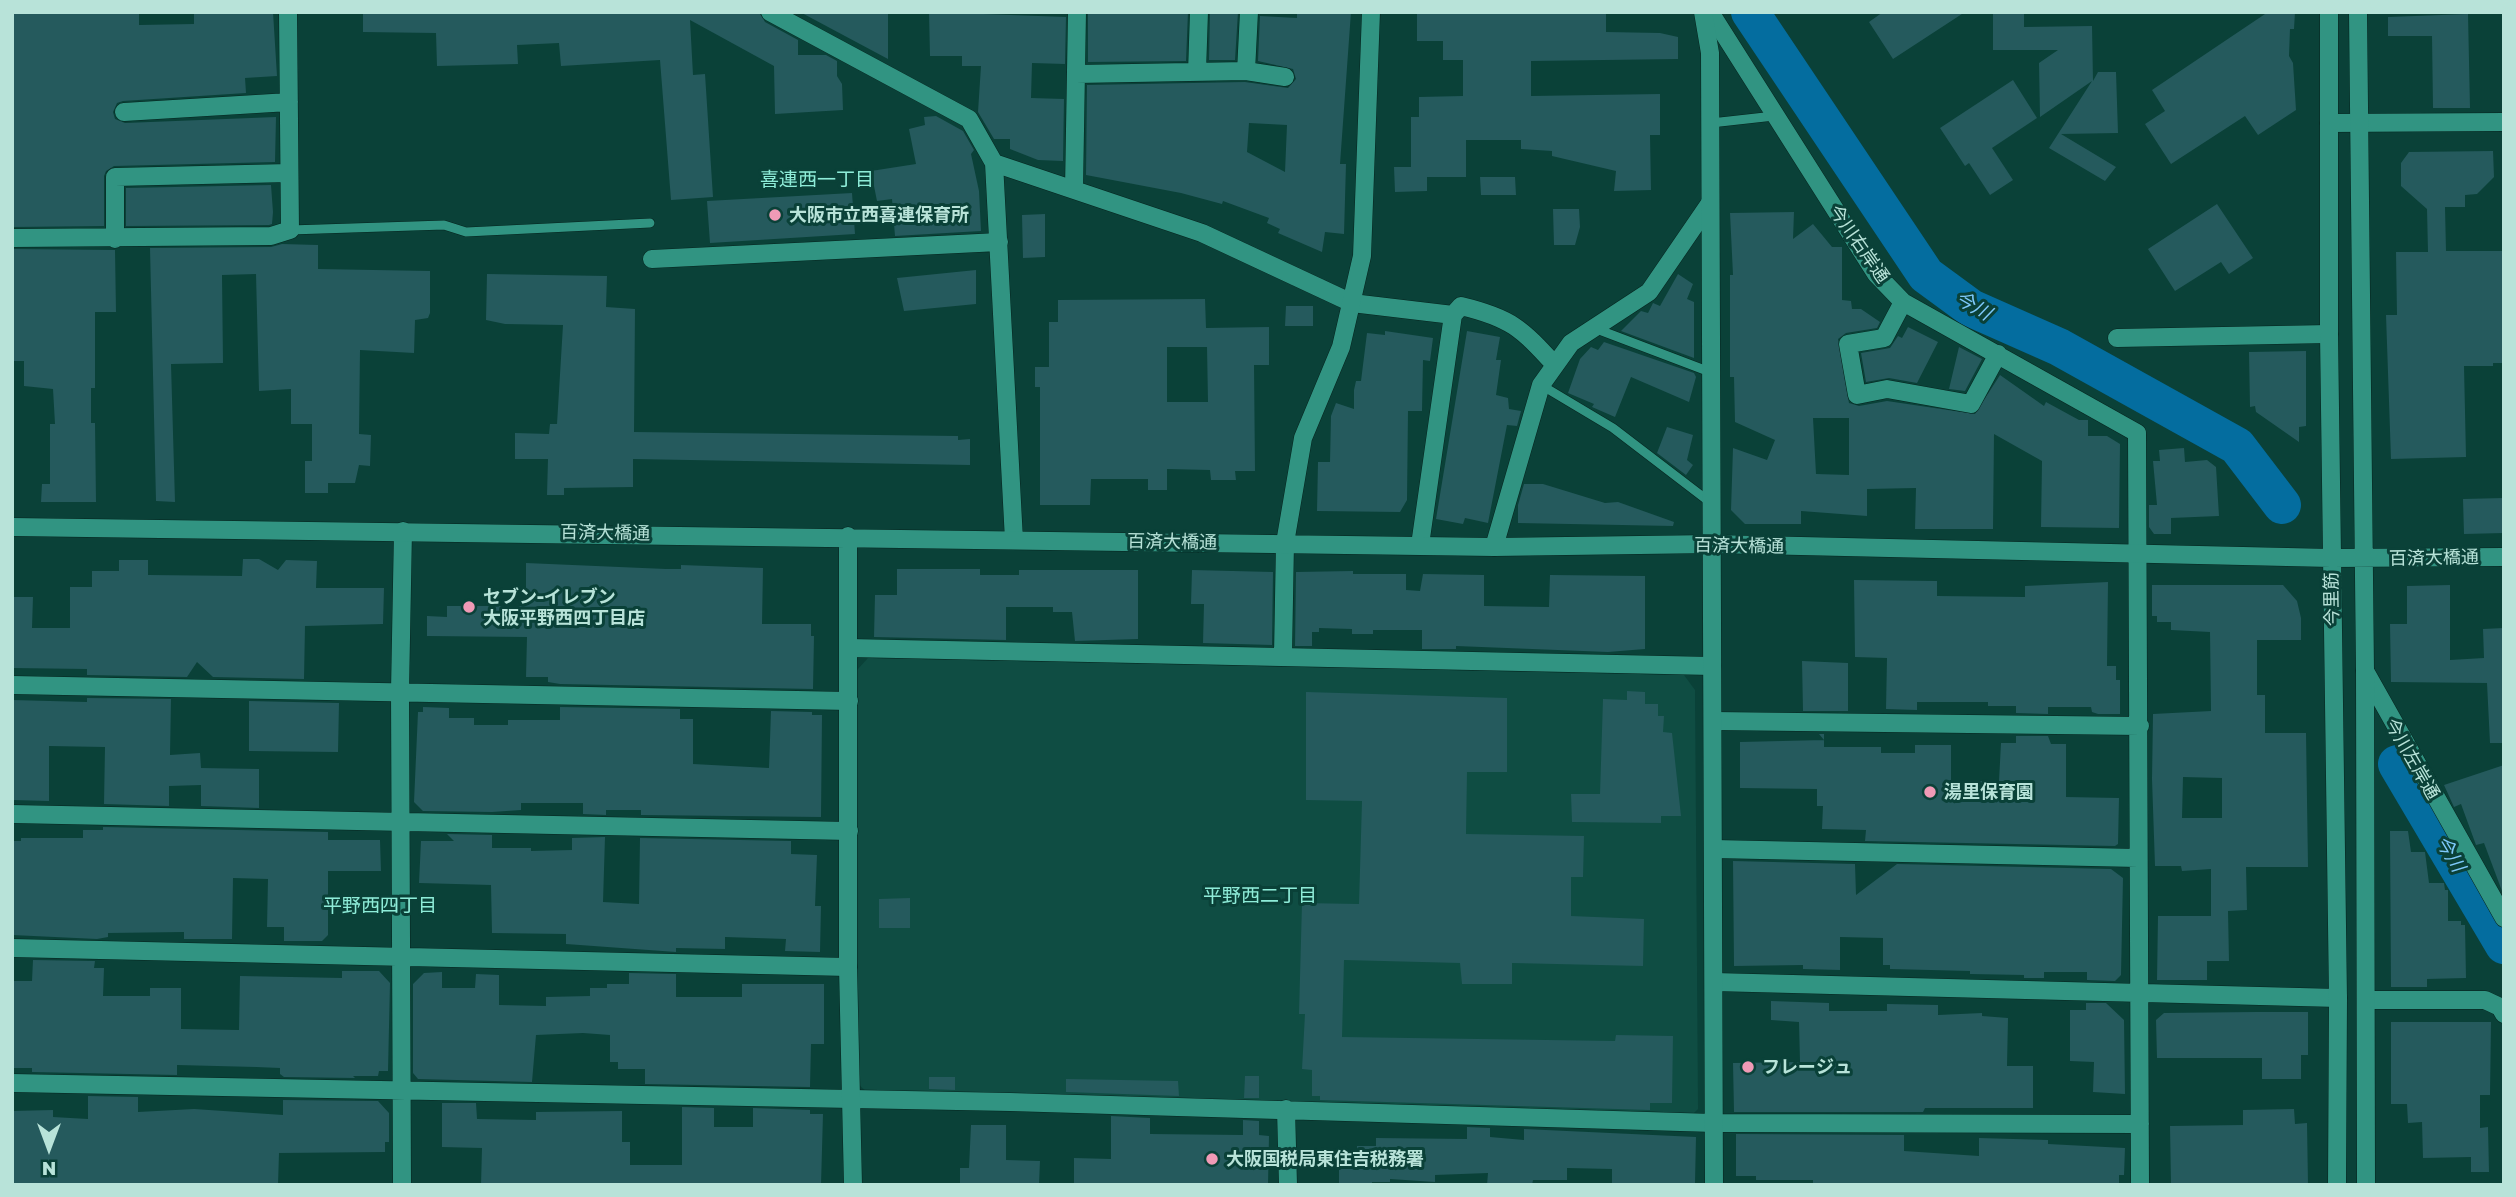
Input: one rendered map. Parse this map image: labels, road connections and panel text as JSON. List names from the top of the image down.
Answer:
{
  "streets": {
    "street": [
      "今川右岸通",
      "百済大橋通",
      "今里筋",
      "今川左岸通"
    ]
  },
  "crossings": [
    ["今川右岸通", "百済大橋通"],
    ["百済大橋通", "今里筋"],
    ["今里筋", "今川左岸通"]
  ],
  "districts": ["喜連西一丁目", "平野西二丁目", "平野西四丁目"],
  "water": ["今川"],
  "places": [
    "大阪市立西喜連保育所",
    "セブン-イレブン 大阪平野西四丁目店",
    "湯里保育園",
    "フレージュ",
    "大阪国税局東住吉税務署"
  ],
  "north": "bottom"
}
